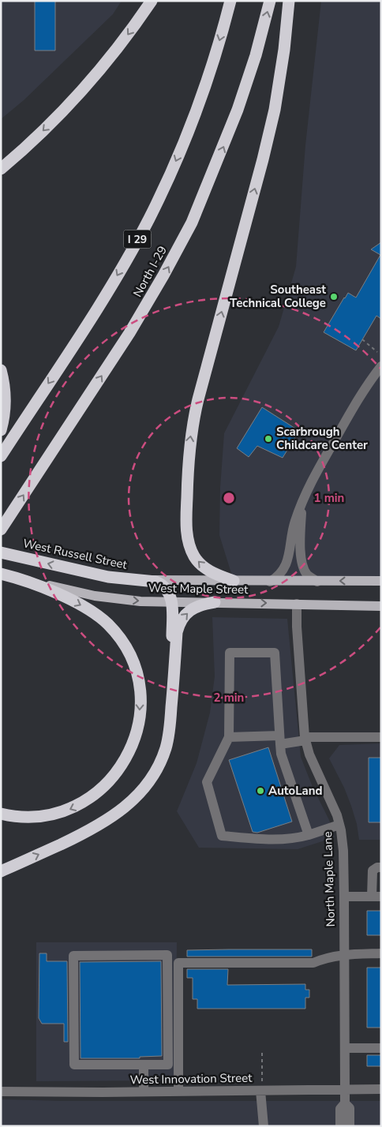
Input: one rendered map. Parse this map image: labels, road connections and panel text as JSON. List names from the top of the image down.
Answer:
{
  "streets": {
    "highway": ["I 29", "North I-29", "West Russell Street"],
    "main road": ["West Maple Street"],
    "street": ["North Maple Lane", "West Innovation Street"]
  },
  "crossings": [
    ["West Russell Street", "West Maple Street"],
    ["West Maple Street", "North Maple Lane"],
    ["North Maple Lane", "West Innovation Street"]
  ],
  "one_way": ["West Russell Street"],
  "places": ["Southeast Technical College", "Scarbrough Childcare Center", "AutoLand"],
  "rings": ["1 min", "2 min"]
}
